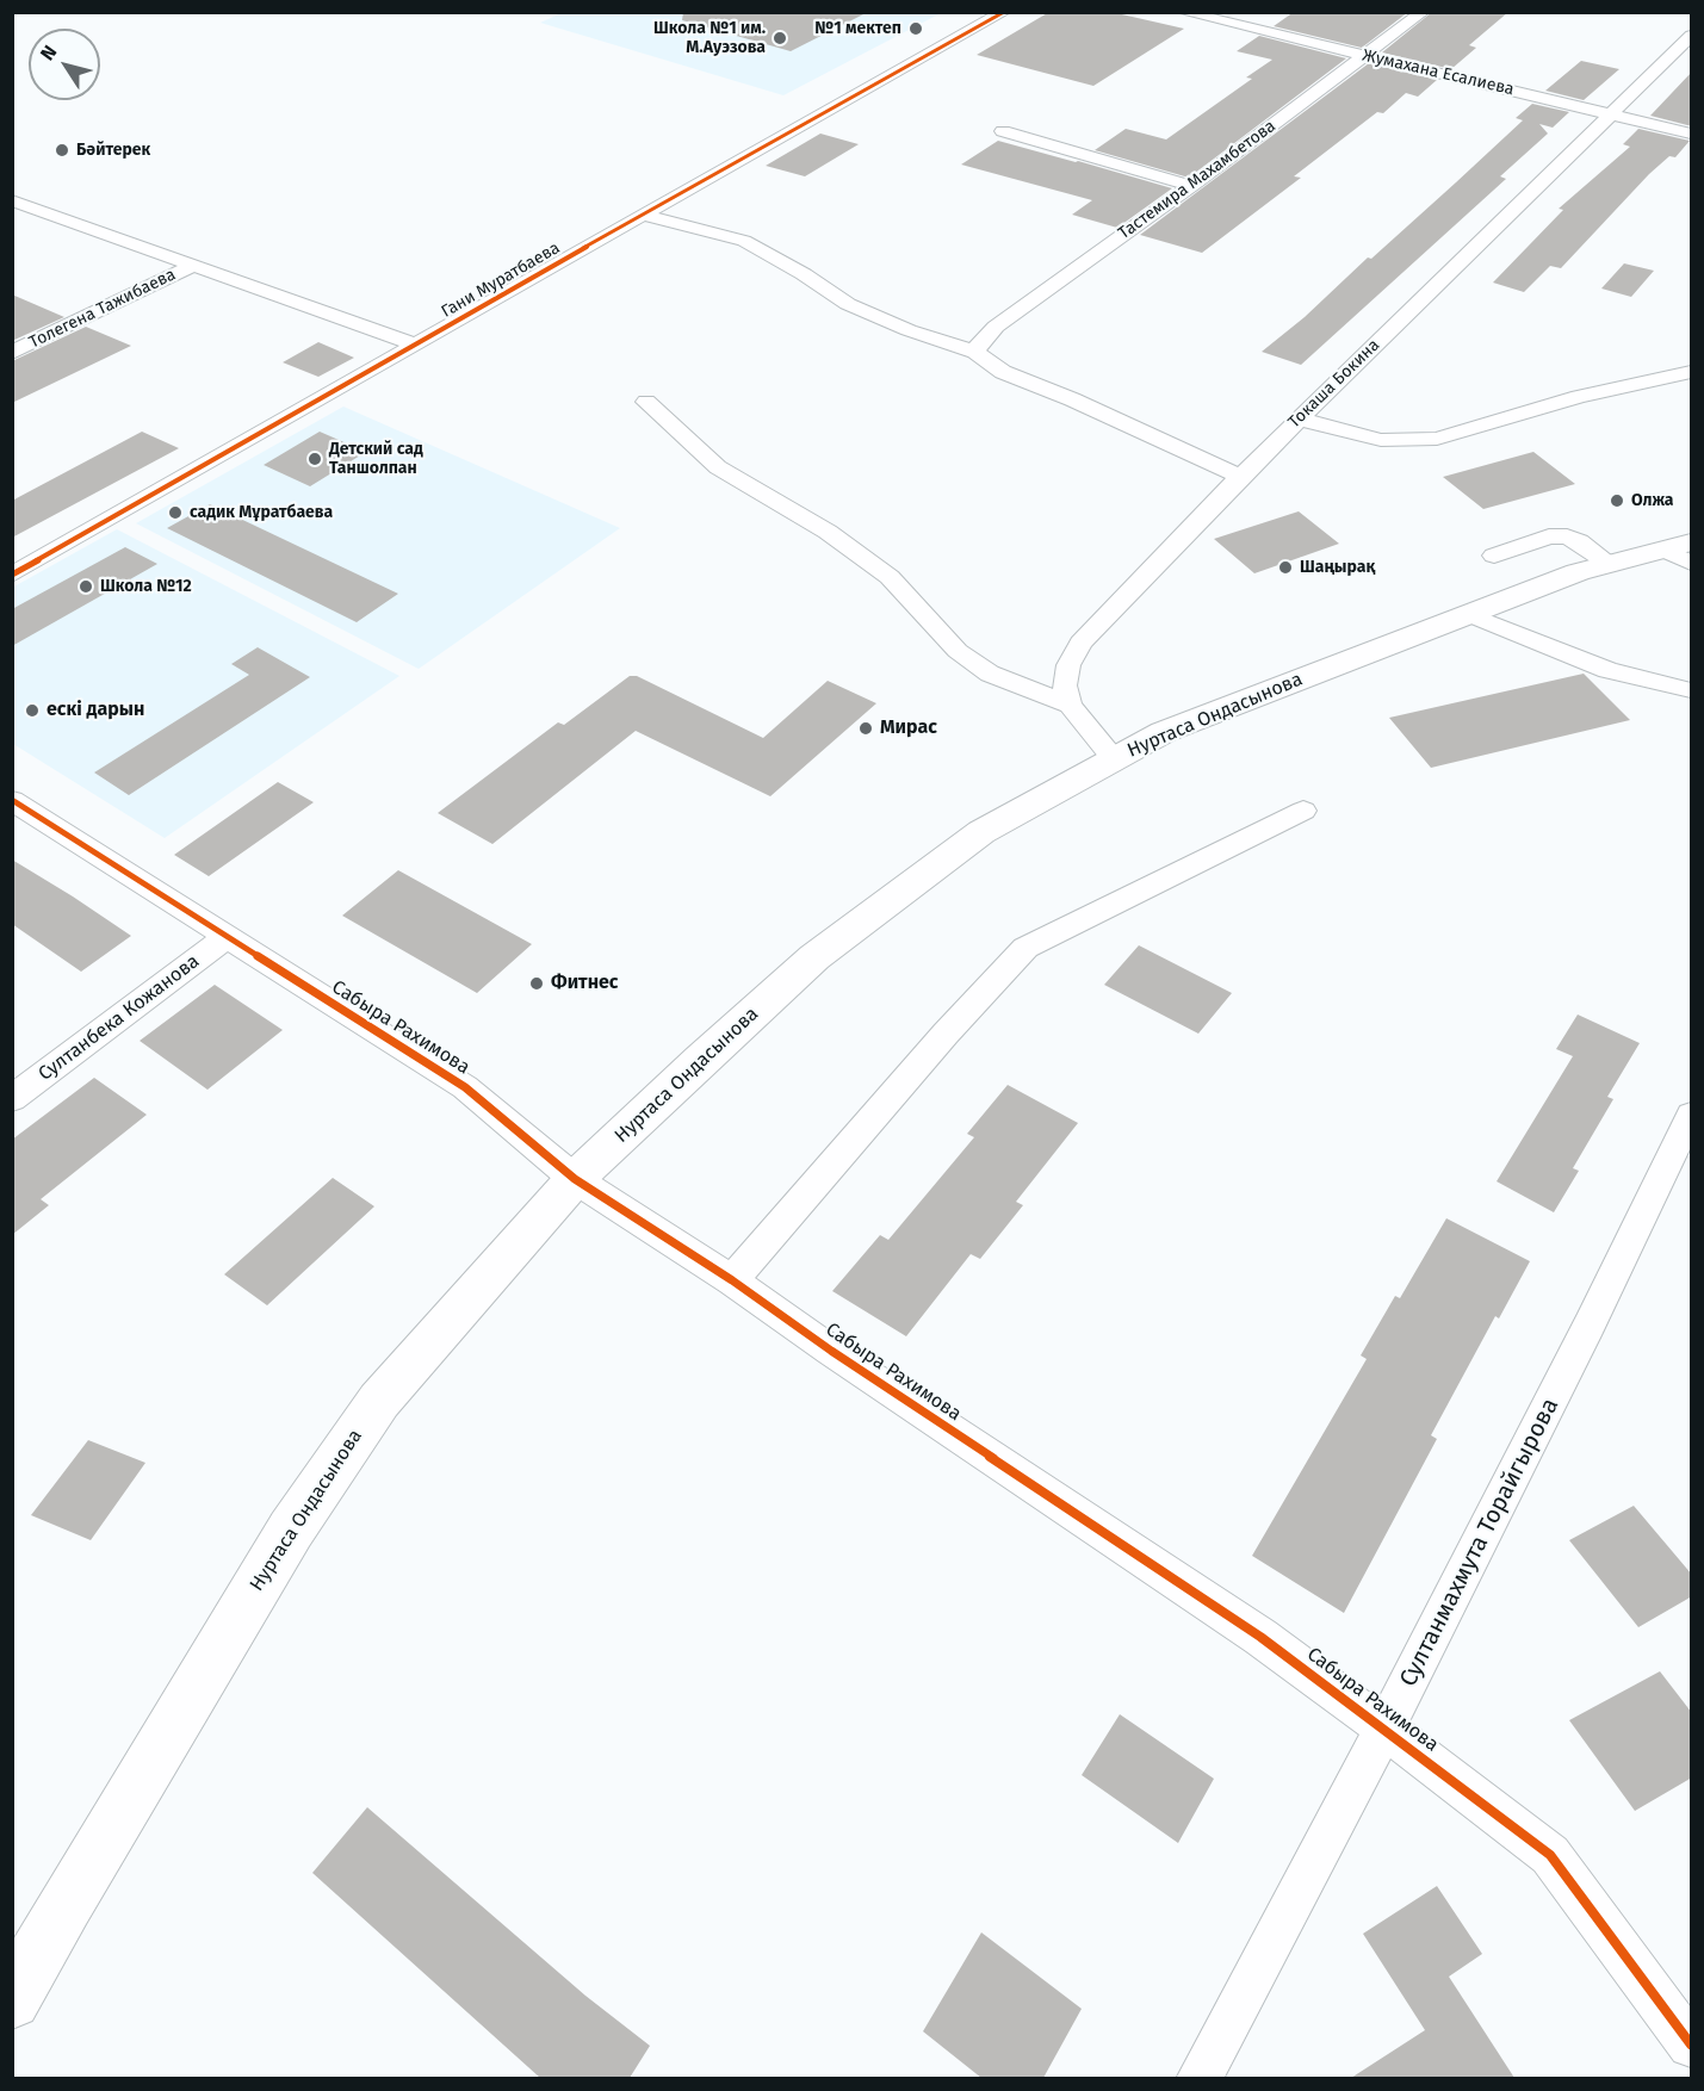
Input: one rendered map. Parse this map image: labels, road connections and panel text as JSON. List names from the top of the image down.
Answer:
{
  "streets": {
    "main road": ["Нуртаса Ондасынова"],
    "street": [
      "Жумахана Есалиева",
      "Тастемира Махамбетова",
      "Гани Муратбаева",
      "Толегена Тажибаева",
      "Токаша Бокина",
      "Султанбека Кожанова",
      "Сабыра Рахимова",
      "Султанмахмута Торайгырова"
    ]
  },
  "crossings": [
    ["Жумахана Есалиева", "Тастемира Махамбетова"],
    ["Жумахана Есалиева", "Токаша Бокина"],
    ["Нуртаса Ондасынова", "Сабыра Рахимова"],
    ["Султанбека Кожанова", "Сабыра Рахимова"],
    ["Сабыра Рахимова", "Султанмахмута Торайгырова"]
  ],
  "places": [
    "№1 мектеп",
    "Школа №1 им. М.Ауэзова",
    "Бәйтерек",
    "Детский сад Таншолпан",
    "Олжа",
    "садик Мұратбаева",
    "Шаңырақ",
    "Школа №12",
    "ескі дарын",
    "Мирас",
    "Фитнес"
  ],
  "north": "top left"
}
